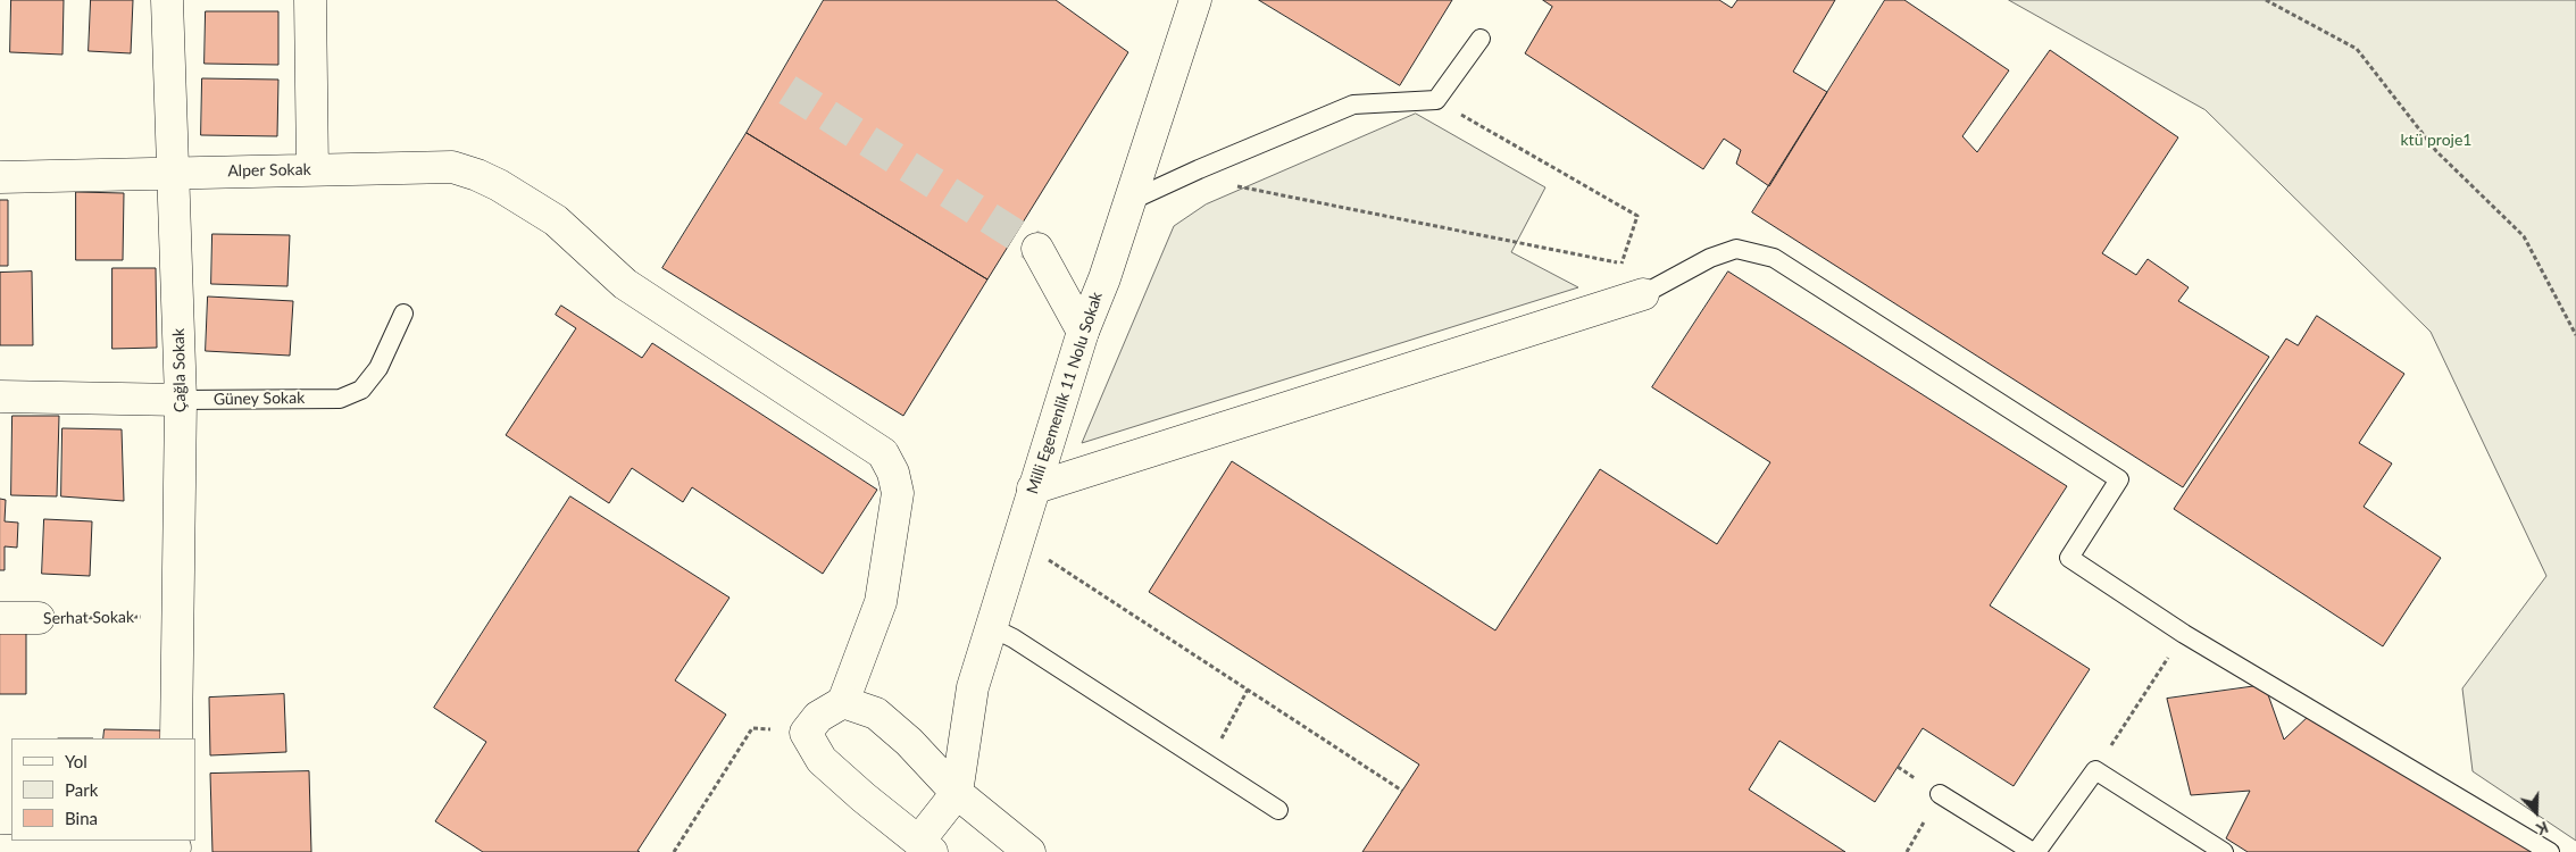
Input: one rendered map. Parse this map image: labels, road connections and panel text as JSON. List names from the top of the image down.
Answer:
{
  "streets": {
    "street": [
      "Alper Sokak",
      "Çağla Sokak",
      "Milli Egemenlik 11 Nolu Sokak",
      "Güney Sokak",
      "Serhat Sokak"
    ]
  },
  "crossings": [
    ["Alper Sokak", "Çağla Sokak"],
    ["Çağla Sokak", "Güney Sokak"],
    ["Çağla Sokak", "Serhat Sokak"]
  ],
  "parks": ["ktü proje1"],
  "legend": ["Yol", "Park", "Bina"],
  "north": "bottom"
}
